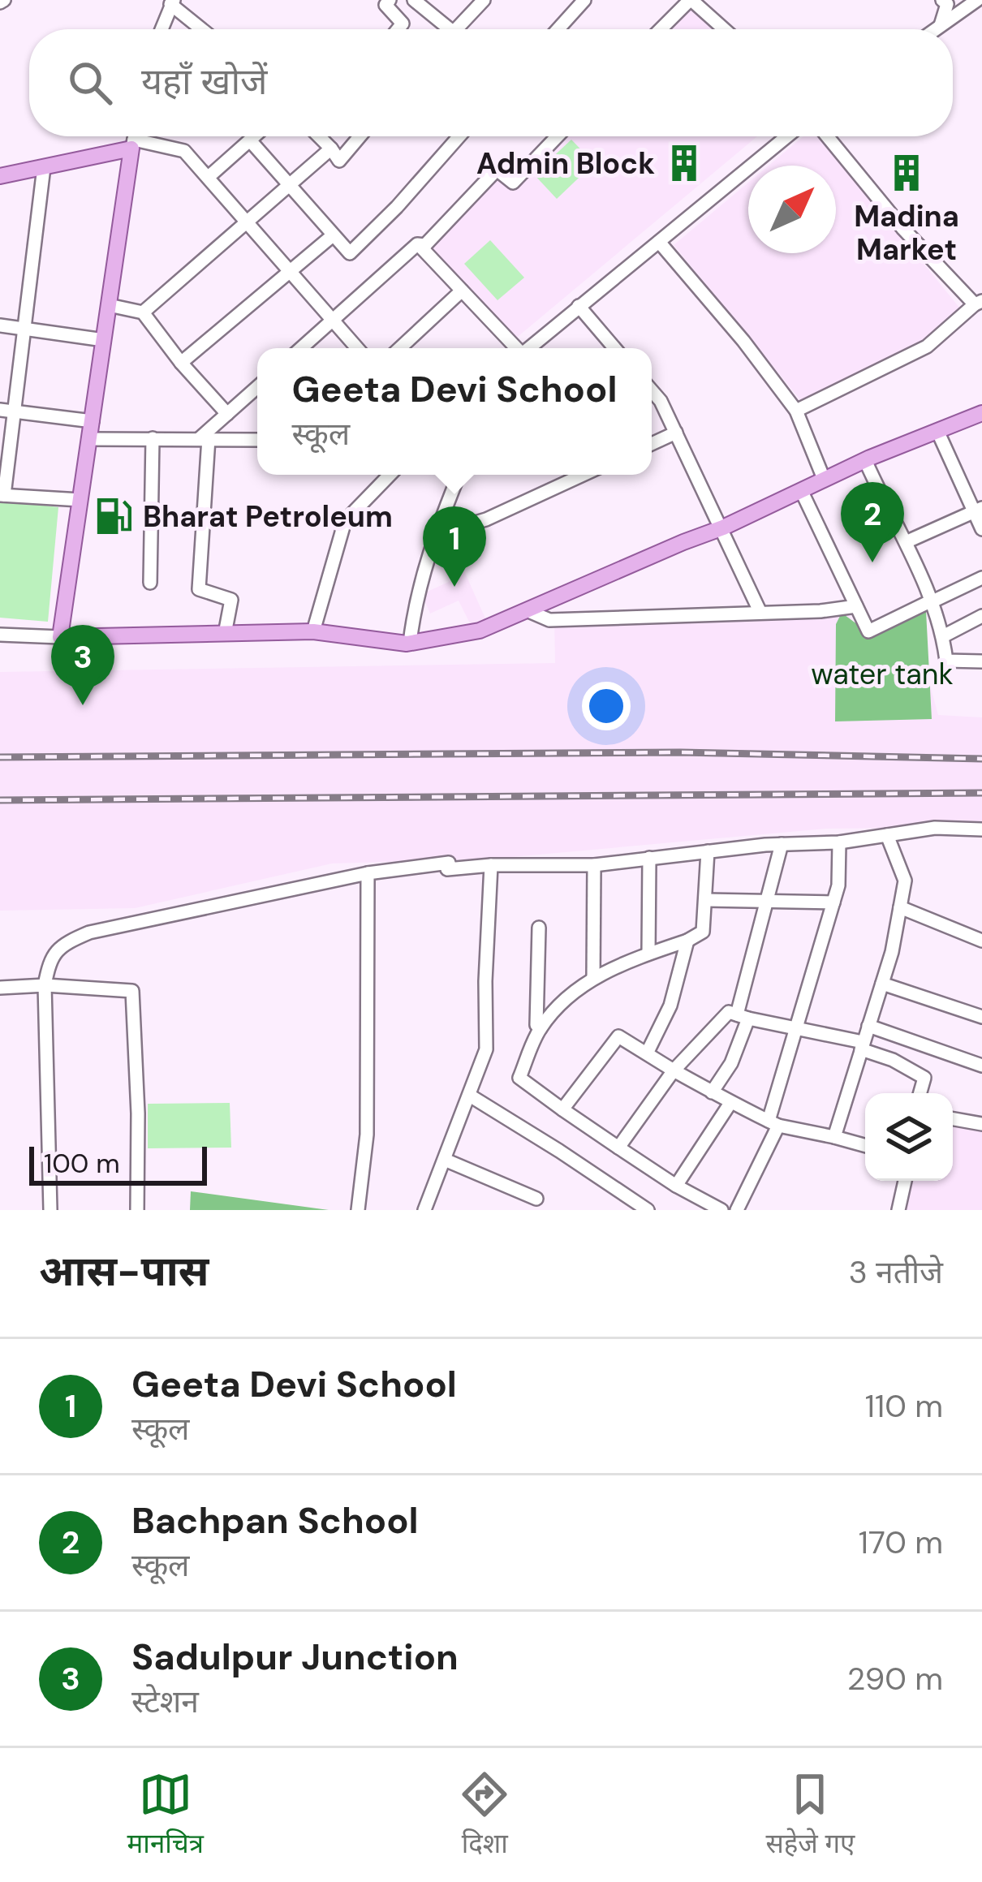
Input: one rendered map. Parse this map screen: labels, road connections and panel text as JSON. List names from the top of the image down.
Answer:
{
  "parks": ["water tank"],
  "places": {
    "building": ["Admin Block", "Madina Market"],
    "fuel station": ["Bharat Petroleum"]
  },
  "scale_bar": "100 m",
  "north": "top right",
  "page": {
    "search": "यहाँ खोजें",
    "popup": ["Geeta Devi School", "स्कूल"],
    "pins": ["2", "1", "3"],
    "scale": "100 m",
    "heading": ["आस-पास", "3 नतीजे"],
    "list": [
      {
        "mark": "1",
        "name": "Geeta Devi School",
        "note": "स्कूल",
        "value": "110 m"
      },
      {
        "mark": "2",
        "name": "Bachpan School",
        "note": "स्कूल",
        "value": "170 m"
      },
      {
        "mark": "3",
        "name": "Sadulpur Junction",
        "note": "स्टेशन",
        "value": "290 m"
      }
    ],
    "nav": ["मानचित्र", "दिशा", "सहेजे गए"]
  }
}
